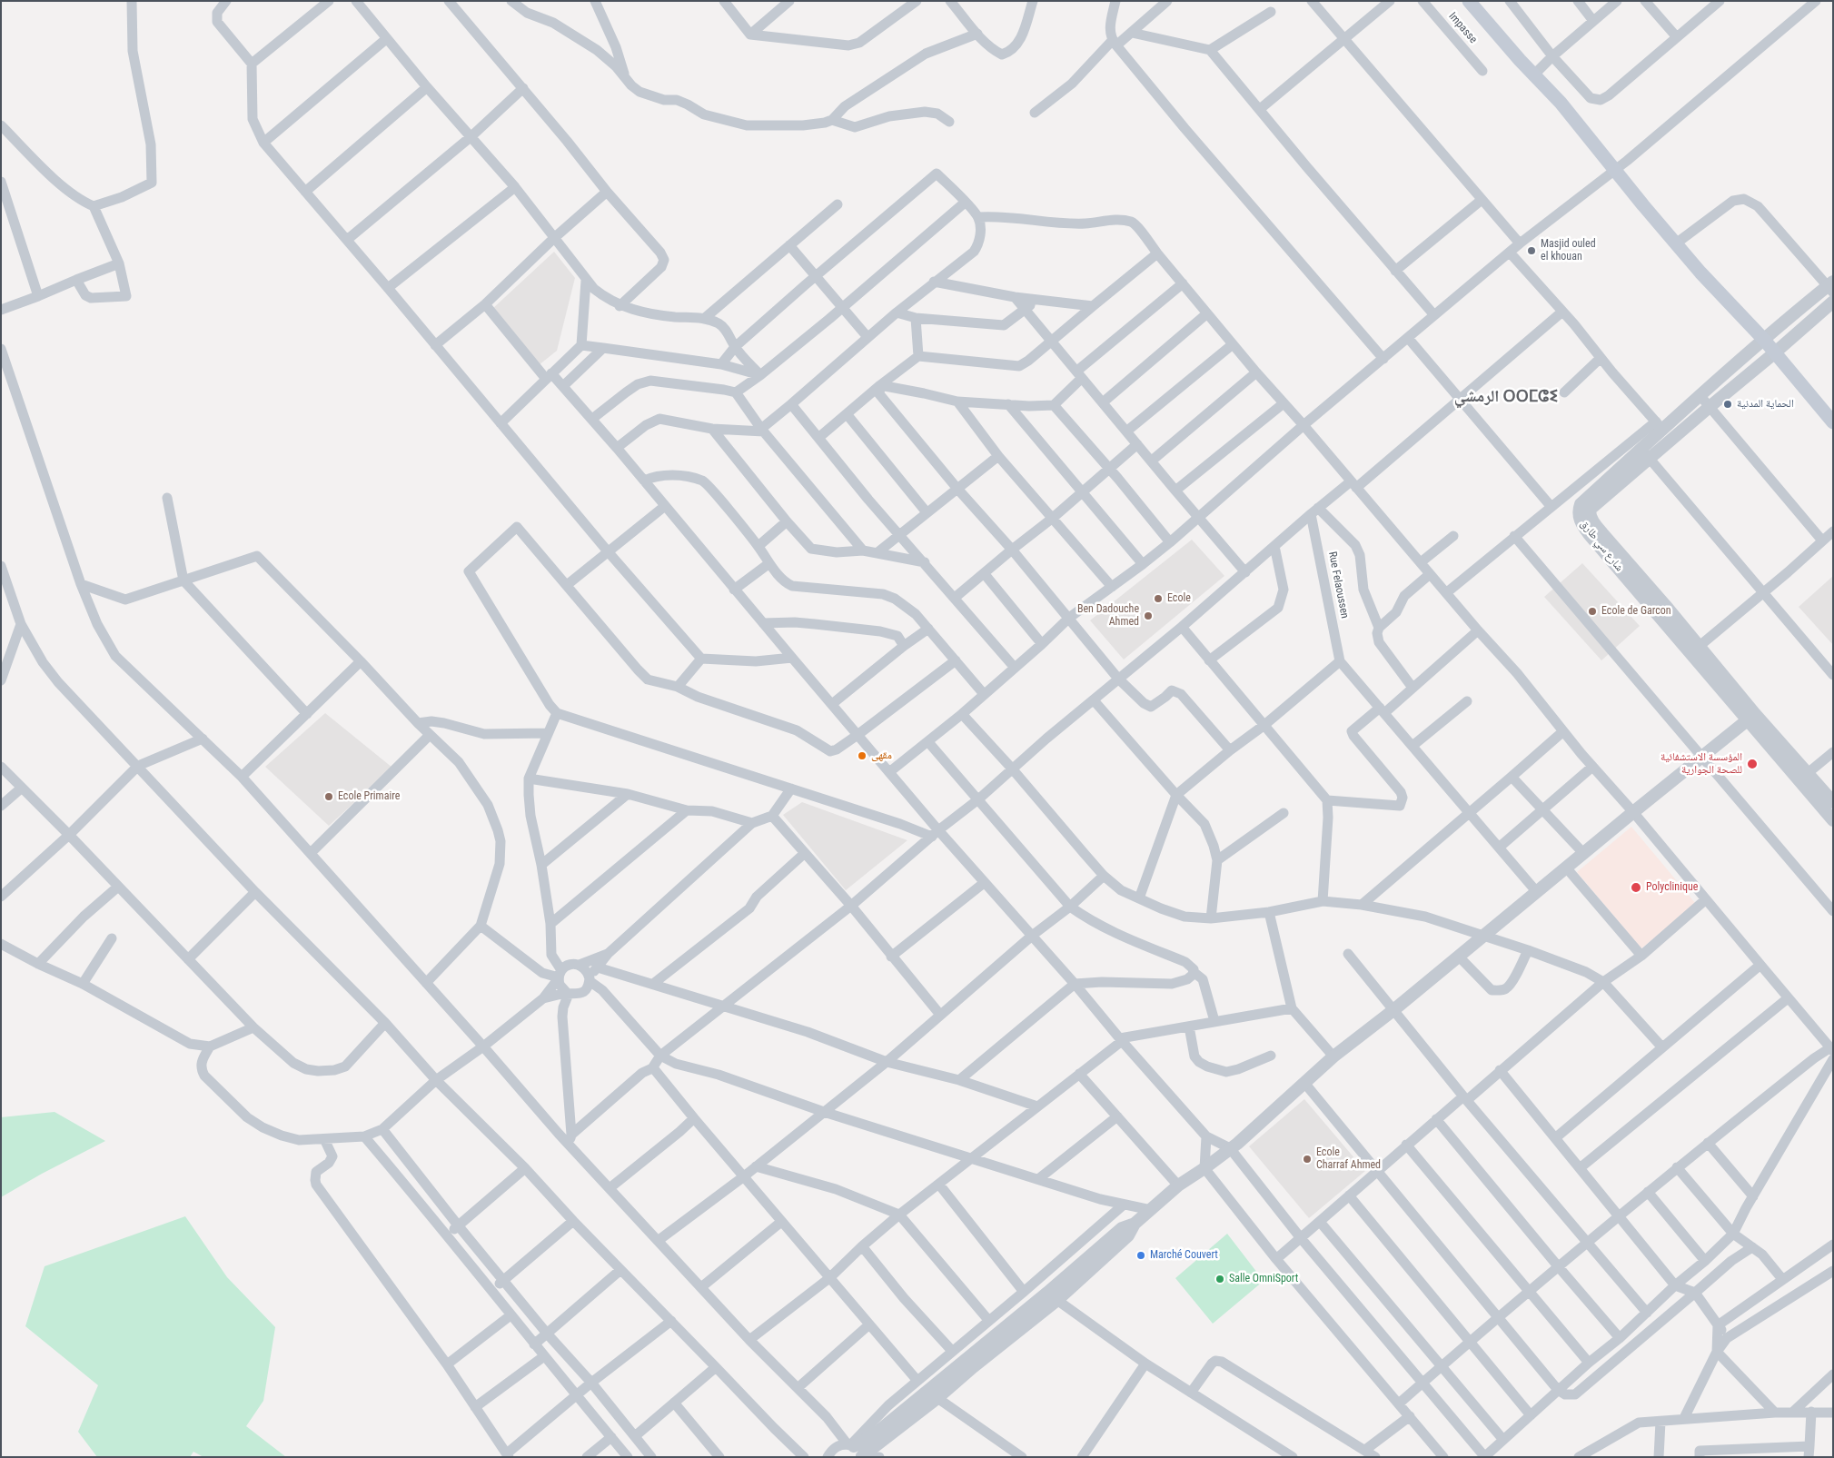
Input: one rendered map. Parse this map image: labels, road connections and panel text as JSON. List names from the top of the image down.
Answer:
{
  "streets": {
    "street": ["Impasse", "شارع سي طارق", "Rue Felaoussen"]
  },
  "districts": ["الرمشي ⵔⵔⵎⵛⵉ"],
  "places": [
    "Masjid ouled el khouan",
    "الحماية المدنية",
    "Ecole",
    "Ecole de Garcon",
    "Ben Dadouche Ahmed",
    "مقهى",
    "المؤسسة الاستشفائية للصحة الجوارية",
    "Ecole Primaire",
    "Polyclinique",
    "Ecole Charraf Ahmed",
    "Marché Couvert",
    "Salle OmniSport"
  ]
}
